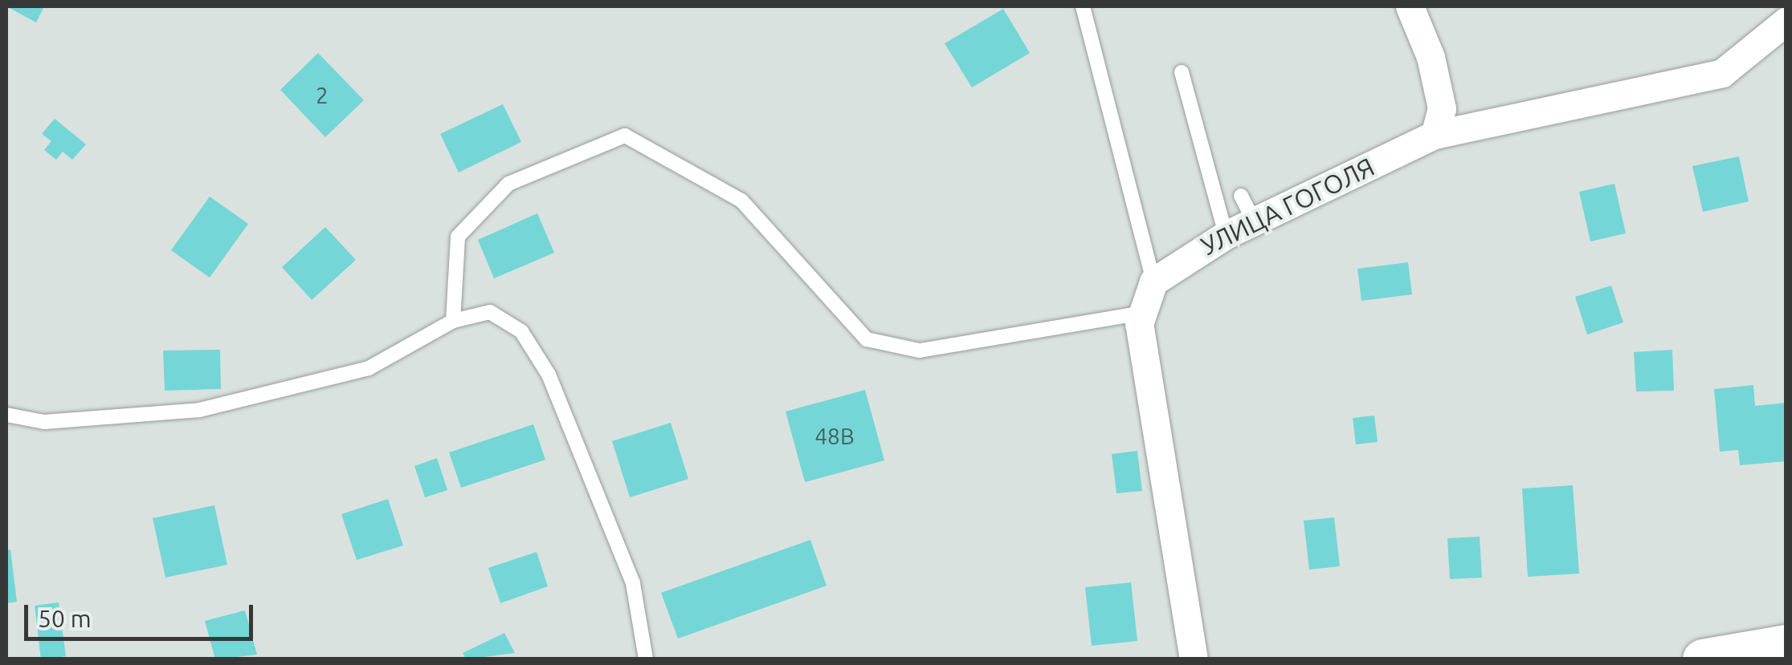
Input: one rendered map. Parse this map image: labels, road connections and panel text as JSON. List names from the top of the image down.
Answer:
{
  "streets": {
    "street": ["УЛИЦА ГОГОЛЯ"]
  },
  "house_numbers": ["2", "48В"],
  "scale_bar": "50 m"
}
